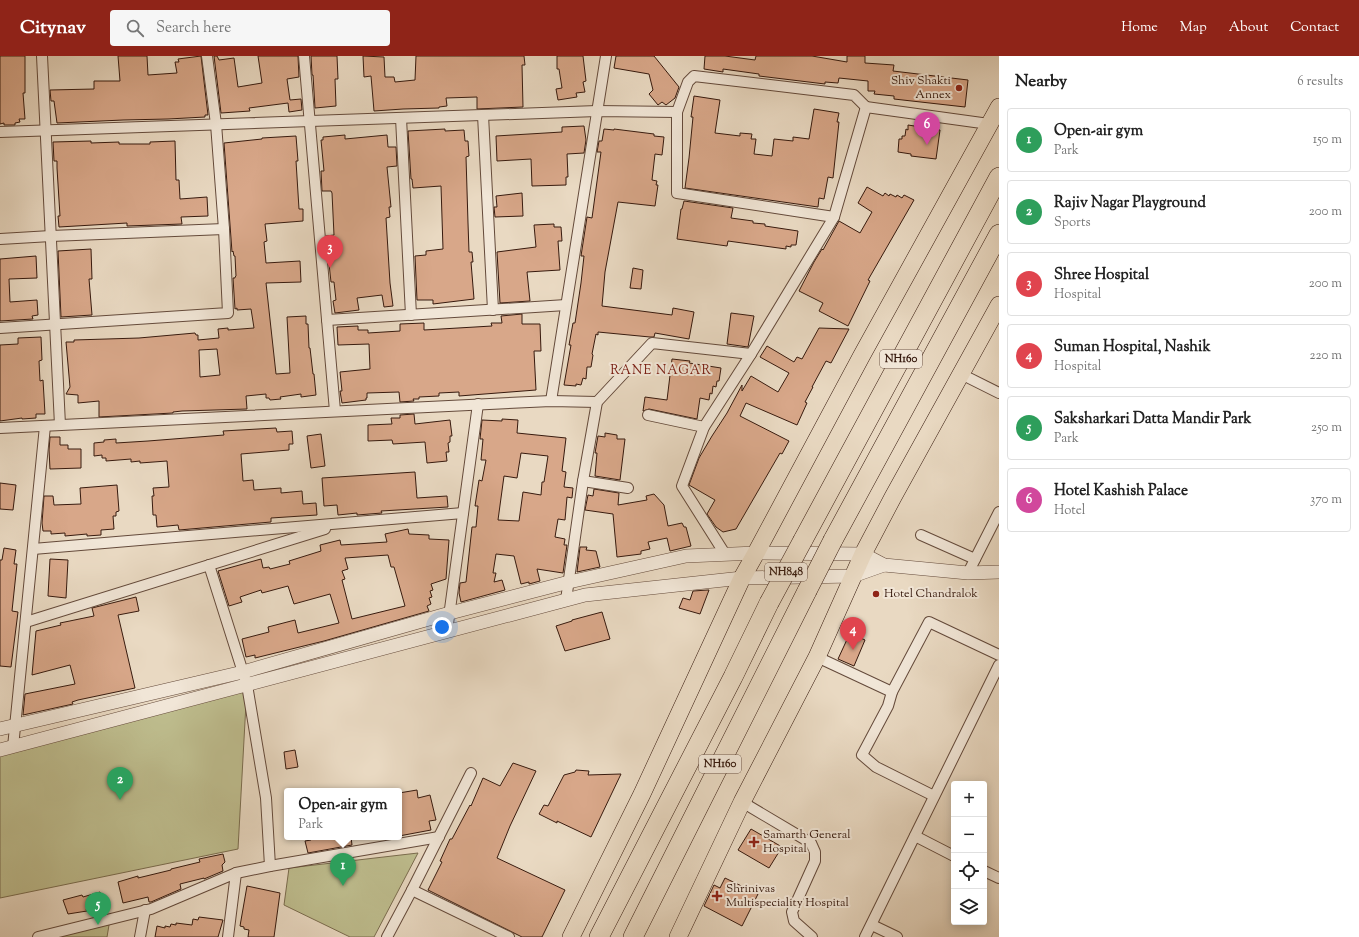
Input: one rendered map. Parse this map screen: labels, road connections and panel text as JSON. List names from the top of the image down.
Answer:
{
  "streets": {
    "highway": ["NH160", "NH848"]
  },
  "crossings": [
    ["NH160", "NH848"]
  ],
  "districts": ["RANE NAGAR"],
  "places": {
    "other": ["Shiv Shakti Annex", "Hotel Chandralok"],
    "health": ["Samarth General Hospital", "Shrinivas Multispeciality Hospital"]
  },
  "page": {
    "header": "Citynav",
    "search": "Search here",
    "nav": [
      "Home",
      "Map",
      "About",
      "Contact"
    ],
    "heading": ["Nearby", "6 results"],
    "list": [
      {
        "mark": "1",
        "name": "Open-air gym",
        "note": "Park",
        "value": "150 m"
      },
      {
        "mark": "2",
        "name": "Rajiv Nagar Playground",
        "note": "Sports",
        "value": "200 m"
      },
      {
        "mark": "3",
        "name": "Shree Hospital",
        "note": "Hospital",
        "value": "200 m"
      },
      {
        "mark": "4",
        "name": "Suman Hospital, Nashik",
        "note": "Hospital",
        "value": "220 m"
      },
      {
        "mark": "5",
        "name": "Saksharkari Datta Mandir Park",
        "note": "Park",
        "value": "250 m"
      },
      {
        "mark": "6",
        "name": "Hotel Kashish Palace",
        "note": "Hotel",
        "value": "370 m"
      }
    ],
    "pins": [
      "6",
      "3",
      "4",
      "2",
      "1",
      "5"
    ],
    "map_buttons": ["+", "−"],
    "popup": ["Open-air gym", "Park"]
  }
}
